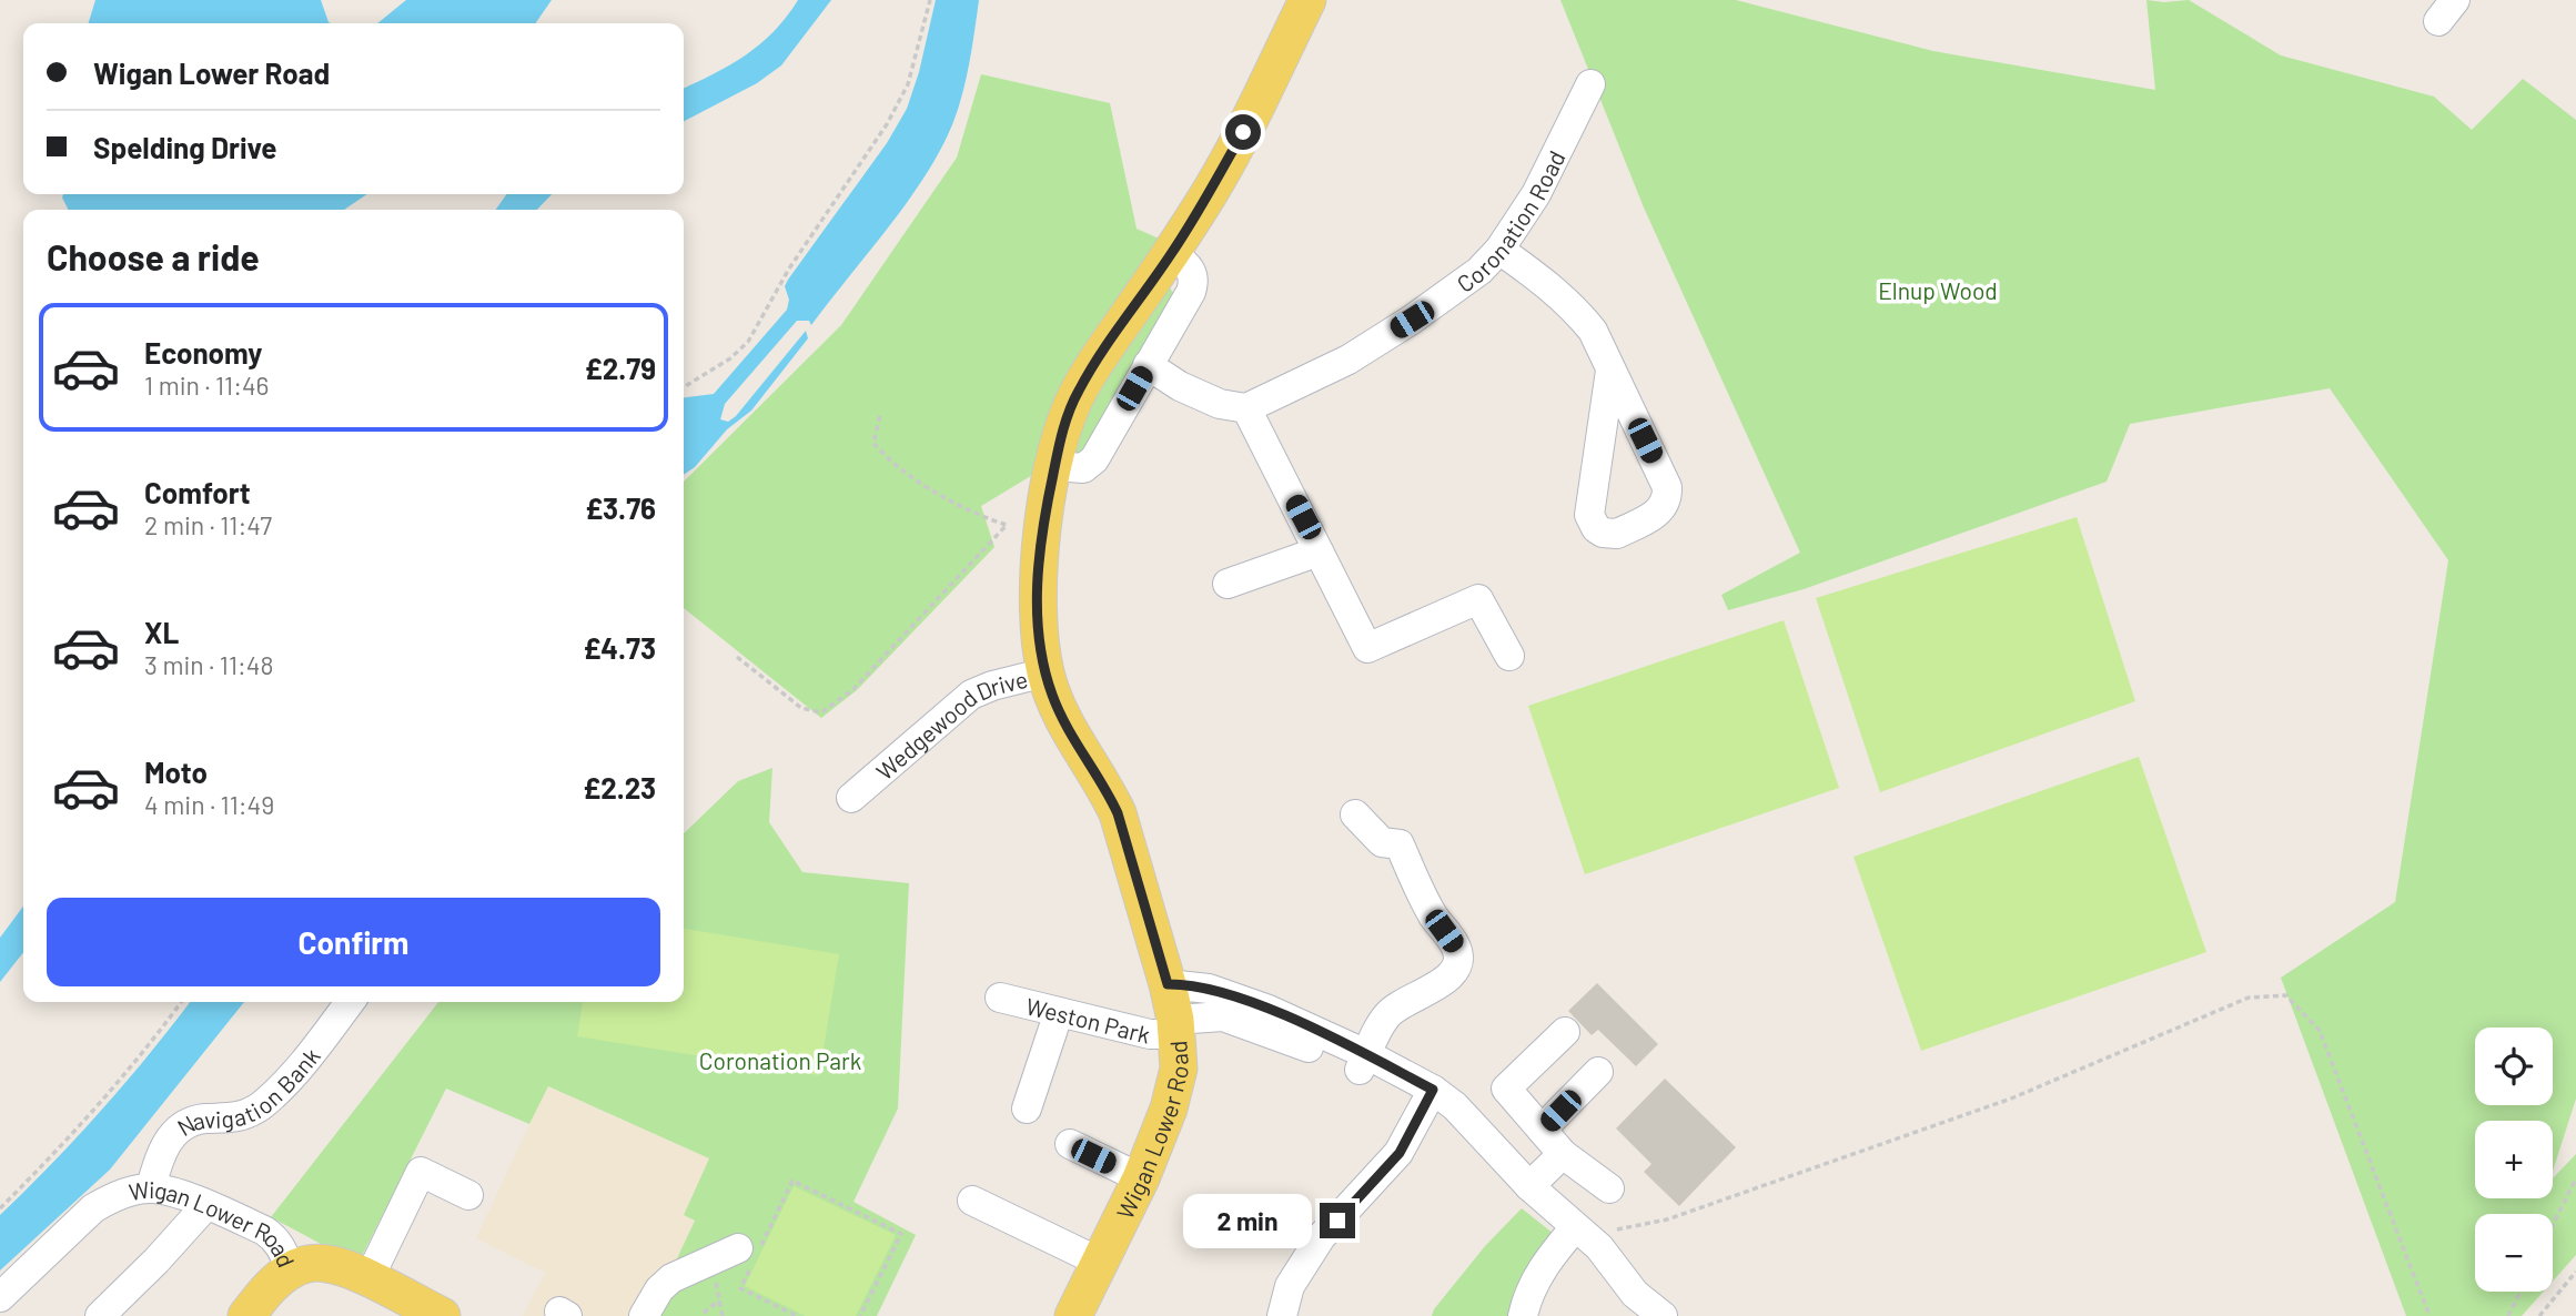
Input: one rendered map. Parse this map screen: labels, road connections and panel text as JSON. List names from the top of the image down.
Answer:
{
  "streets": {
    "main road": ["Wigan Lower Road"],
    "street": [
      "Coronation Road",
      "Wedgewood Drive",
      "Weston Park",
      "Navigation Bank"
    ]
  },
  "crossings": [
    ["Wedgewood Drive", "Wigan Lower Road"],
    ["Weston Park", "Wigan Lower Road"],
    ["Navigation Bank", "Wigan Lower Road"]
  ],
  "parks": ["Elnup Wood", "Coronation Park"],
  "page": {
    "banner": ["Wigan Lower Road", "Spelding Drive"],
    "heading": "Choose a ride",
    "list": [
      {
        "name": "Economy",
        "note": "1 min · 11:46",
        "value": "£2.79"
      },
      {
        "name": "Comfort",
        "note": "2 min · 11:47",
        "value": "£3.76"
      },
      {
        "name": "XL",
        "note": "3 min · 11:48",
        "value": "£4.73"
      },
      {
        "name": "Moto",
        "note": "4 min · 11:49",
        "value": "£2.23"
      }
    ],
    "buttons": "Confirm",
    "map_buttons": ["+", "−"],
    "bubble": "2 min"
  }
}
